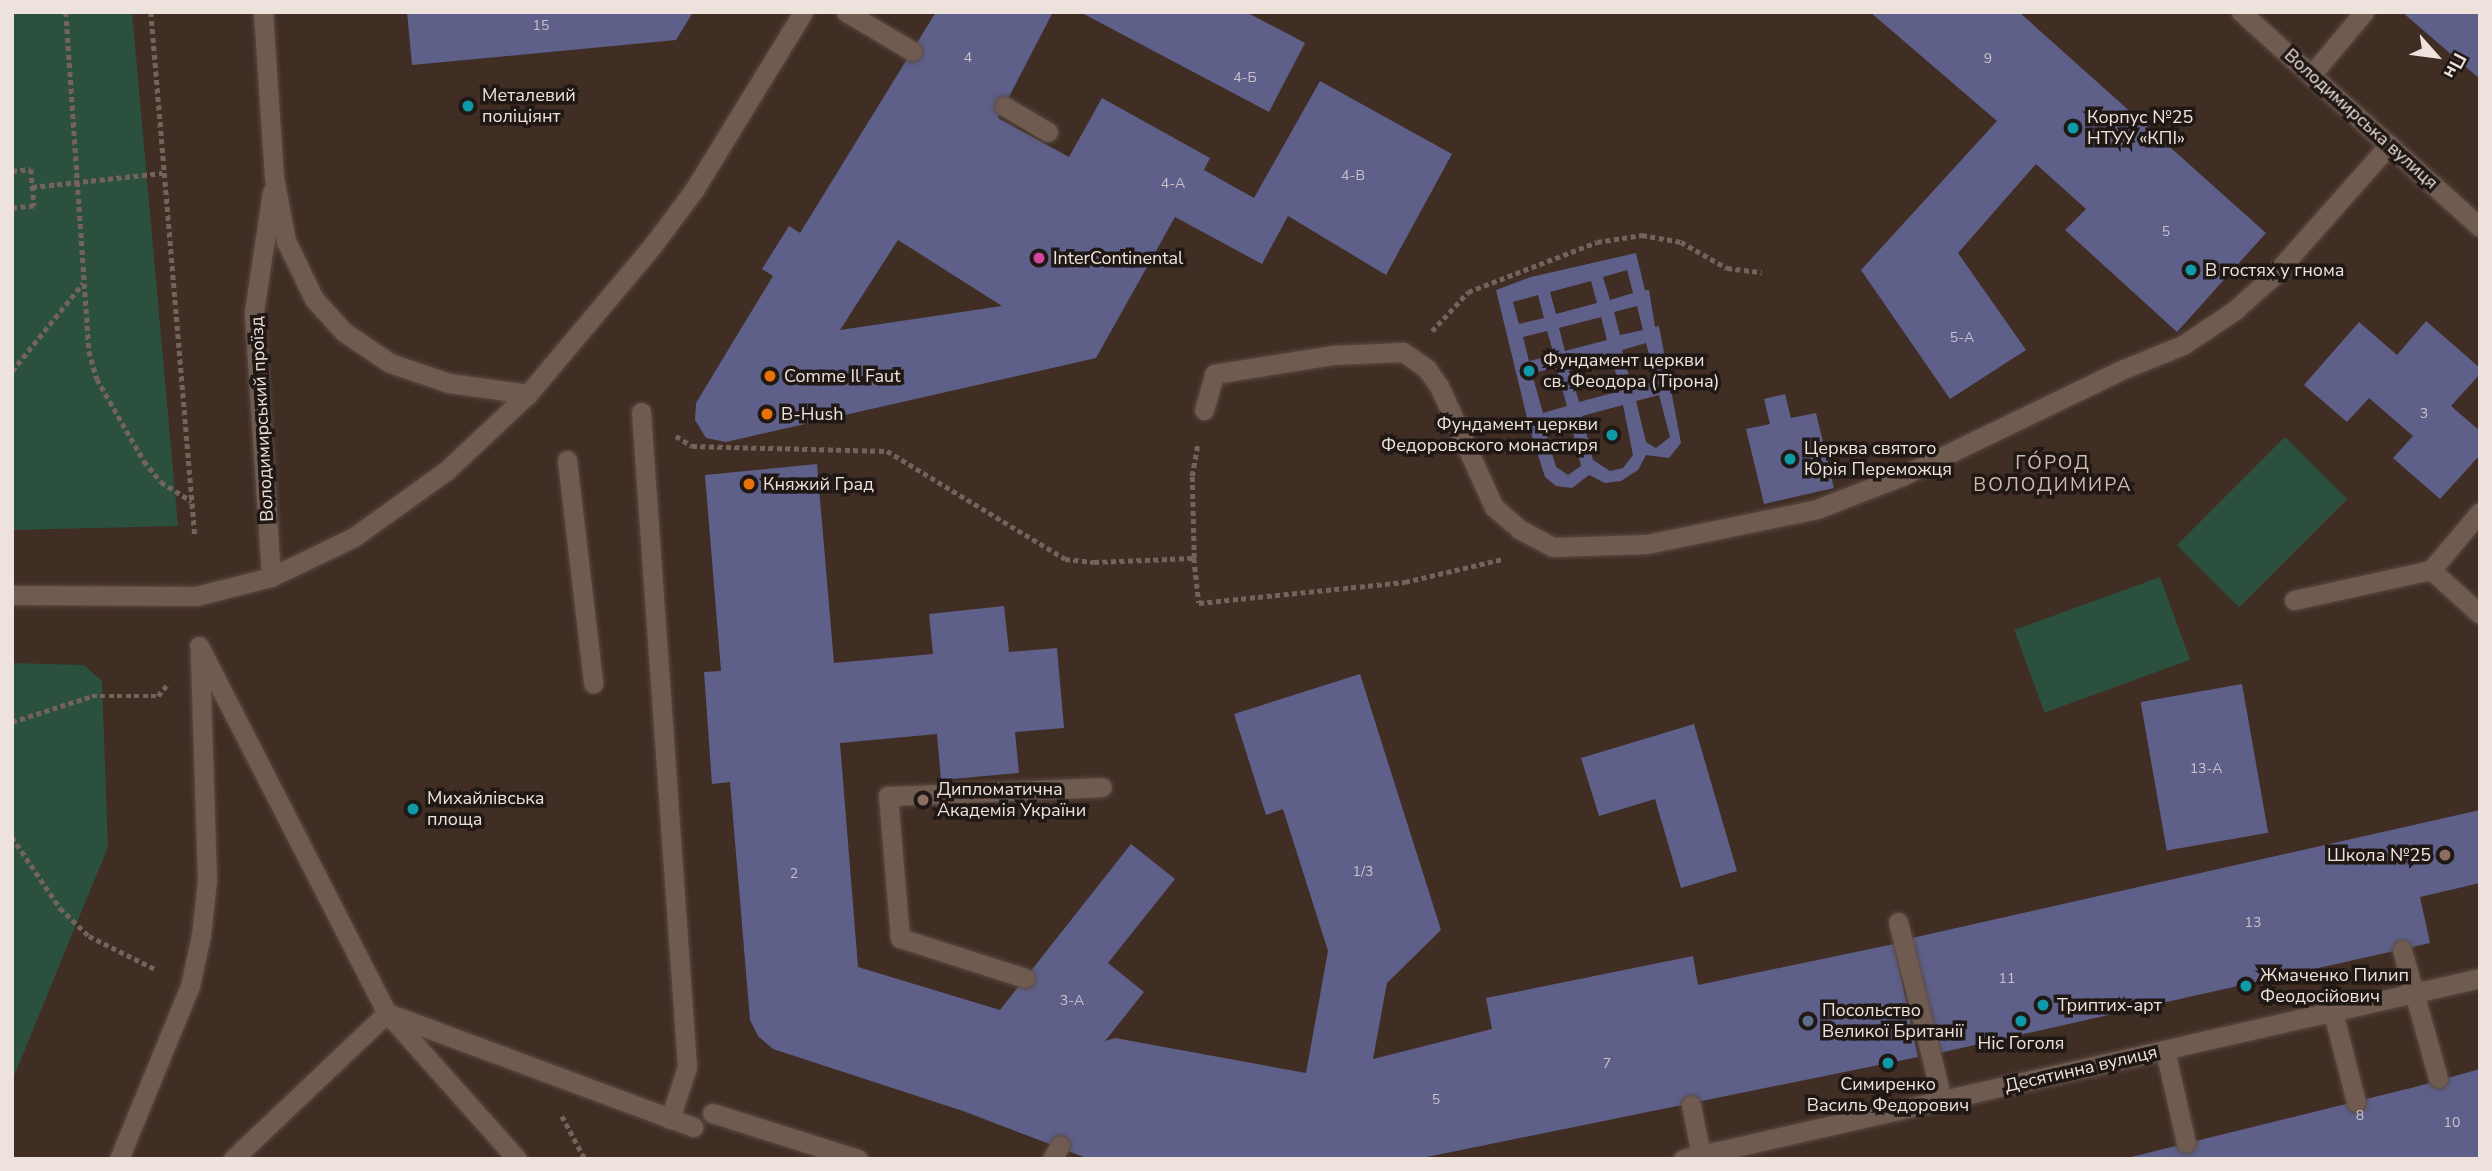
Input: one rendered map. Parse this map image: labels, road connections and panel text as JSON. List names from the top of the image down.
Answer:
{
  "streets": {
    "street": ["Володимирська вулиця", "Володимирський проїзд", "Десятинна вулиця"]
  },
  "districts": ["ГО́РОД ВОЛОДИМИРА"],
  "places": [
    "Металевий поліціянт",
    "Корпус №25 НТУУ «КПІ»",
    "InterContinental",
    "В гостях у гнома",
    "Фундамент церкви св. Феодора (Тірона)",
    "Comme Il Faut",
    "B-Hush",
    "Фундамент церкви Федоровского монастиря",
    "Церква святого Юрія Переможця",
    "Княжий Град",
    "Дипломатична Академія України",
    "Михайлівська площа",
    "Школа №25",
    "Жмаченко Пилип Феодосійович",
    "Триптих-арт",
    "Посольство Великої Британії",
    "Ніс Гоголя",
    "Симиренко Василь Федорович"
  ],
  "house_numbers": [
    "15",
    "4",
    "9",
    "4-Б",
    "4-В",
    "4-А",
    "5",
    "5-А",
    "3",
    "13-А",
    "1/3",
    "2",
    "13",
    "11",
    "3-А",
    "7",
    "5",
    "8",
    "10"
  ],
  "north": "bottom right"
}
